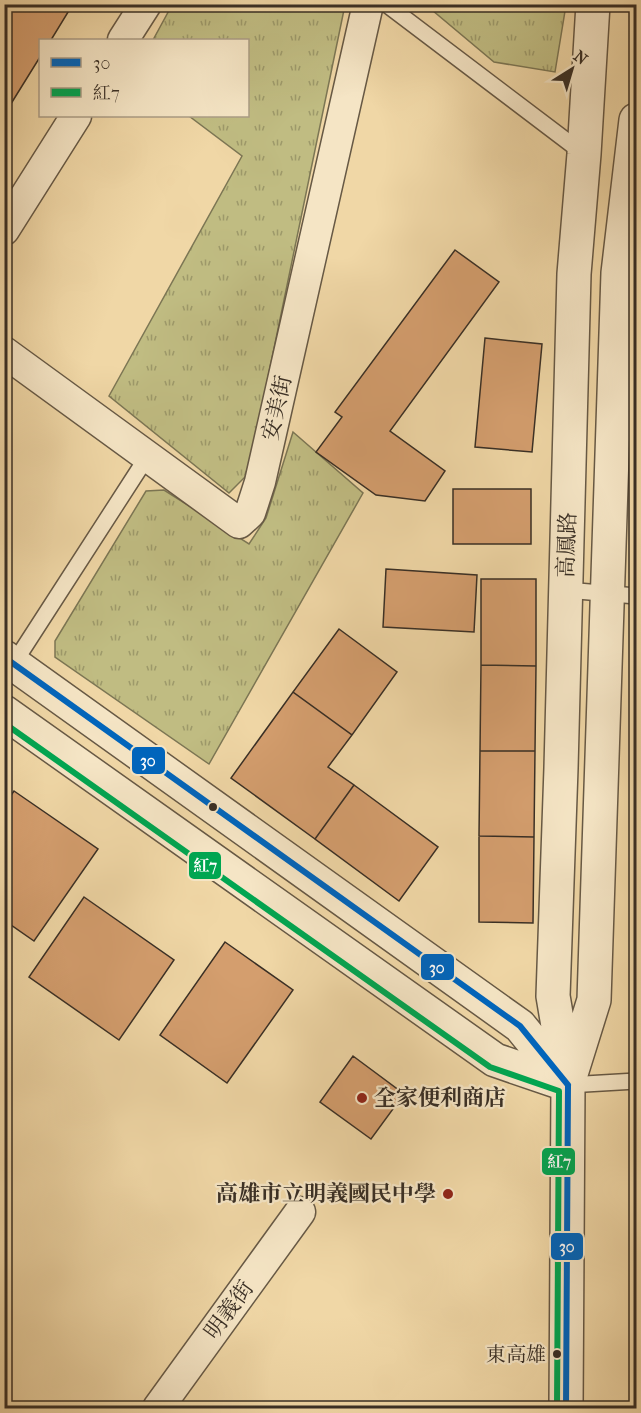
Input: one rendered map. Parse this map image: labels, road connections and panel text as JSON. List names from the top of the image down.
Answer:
{
  "streets": {
    "street": ["安美街", "高鳳路", "明義街"]
  },
  "places": ["全家便利商店", "高雄市立明義國民中學", "東高雄"],
  "lines": ["transit line 30", "transit line 紅7"],
  "legend": ["30", "紅7"],
  "north": "top right"
}
